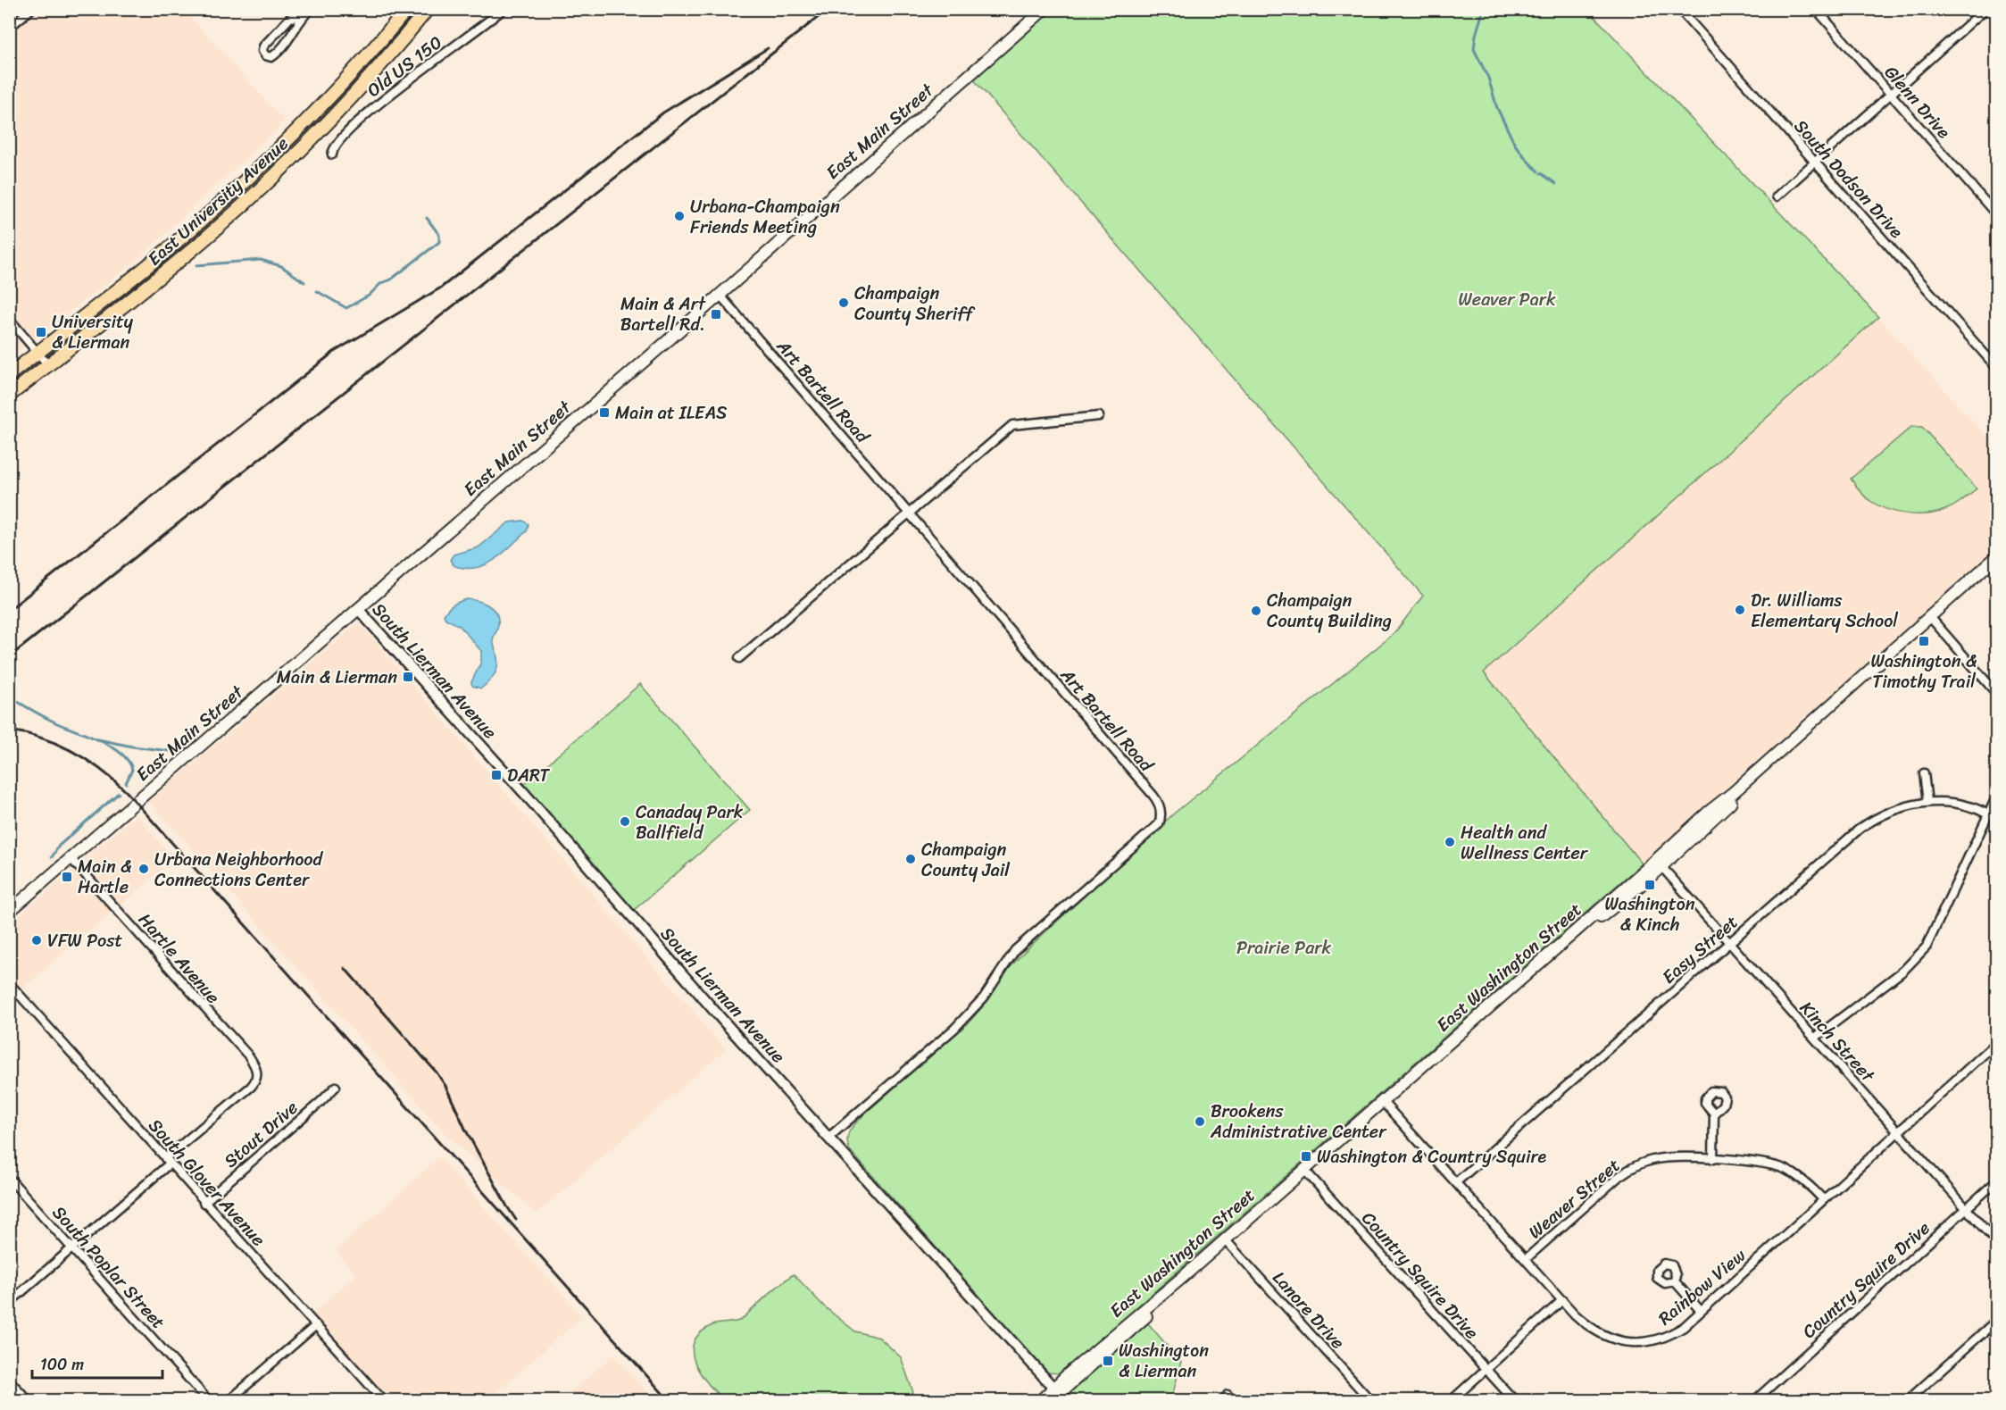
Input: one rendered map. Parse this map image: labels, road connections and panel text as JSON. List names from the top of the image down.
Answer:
{
  "streets": {
    "main road": ["East Main Street", "East University Avenue", "East Washington Street"],
    "street": [
      "Old US 150",
      "Glenn Drive",
      "South Dodson Drive",
      "Art Bartell Road",
      "South Lierman Avenue",
      "Easy Street",
      "Hartle Avenue",
      "Kinch Street",
      "Stout Drive",
      "South Glover Avenue",
      "Weaver Street",
      "South Poplar Street",
      "Country Squire Drive",
      "Rainbow View",
      "Lanore Drive"
    ]
  },
  "crossings": [
    ["East Main Street", "Art Bartell Road"],
    ["East Main Street", "South Lierman Avenue"],
    ["East Main Street", "Hartle Avenue"],
    ["Art Bartell Road", "South Lierman Avenue"],
    ["South Lierman Avenue", "East Washington Street"],
    ["Easy Street", "Kinch Street"],
    ["Easy Street", "Rainbow View"],
    ["Hartle Avenue", "South Glover Avenue"],
    ["East Washington Street", "Kinch Street"],
    ["East Washington Street", "Country Squire Drive"],
    ["East Washington Street", "Rainbow View"],
    ["East Washington Street", "Lanore Drive"],
    ["Kinch Street", "Country Squire Drive"],
    ["Kinch Street", "Rainbow View"],
    ["Stout Drive", "South Glover Avenue"],
    ["Weaver Street", "Rainbow View"]
  ],
  "parks": ["Weaver Park", "Prairie Park"],
  "places": {
    "other": [
      "Urbana-Champaign Friends Meeting",
      "Champaign County Sheriff",
      "Dr. Williams Elementary School",
      "Champaign County Building",
      "Canaday Park Ballfield",
      "Health and Wellness Center",
      "Champaign County Jail",
      "Urbana Neighborhood Connections Center",
      "VFW Post",
      "Brookens Administrative Center"
    ],
    "transit": [
      "Main & Art Bartell Rd.",
      "University & Lierman",
      "Main at ILEAS",
      "Washington & Timothy Trail",
      "Main & Lierman",
      "DART",
      "Main & Hartle",
      "Washington & Kinch",
      "Washington & Country Squire",
      "Washington & Lierman"
    ]
  },
  "scale_bar": "100 m"
}
